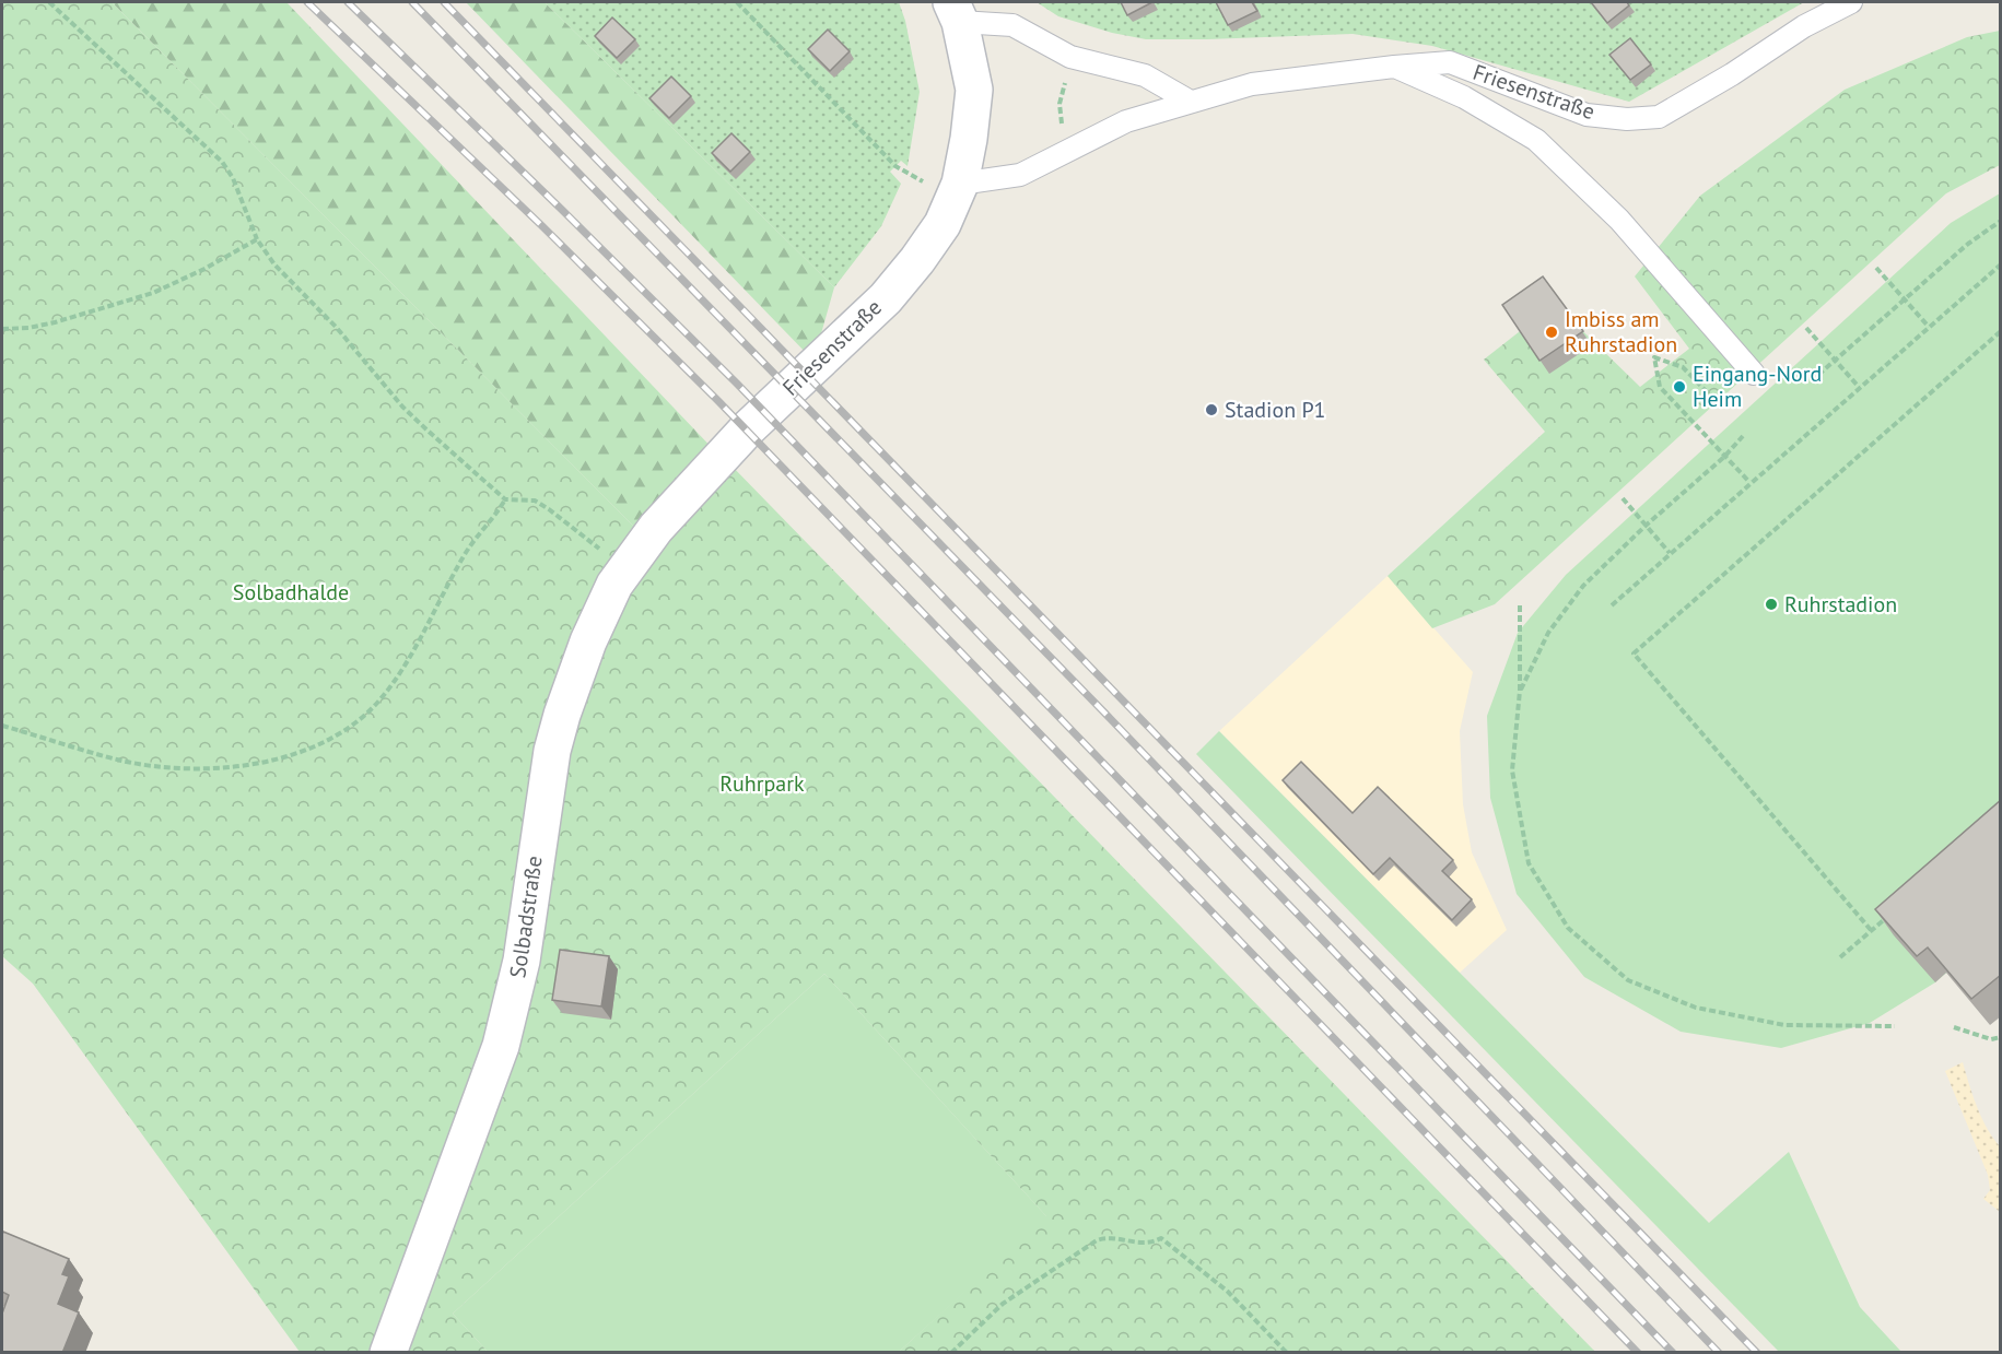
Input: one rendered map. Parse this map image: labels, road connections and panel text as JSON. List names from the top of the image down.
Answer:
{
  "streets": {
    "street": ["Friesenstraße", "Solbadstraße"]
  },
  "crossings": [
    ["Friesenstraße", "Solbadstraße"]
  ],
  "parks": ["Solbadhalde", "Ruhrpark"],
  "places": [
    "Imbiss am Ruhrstadion",
    "Eingang-Nord Heim",
    "Stadion P1",
    "Ruhrstadion"
  ]
}
